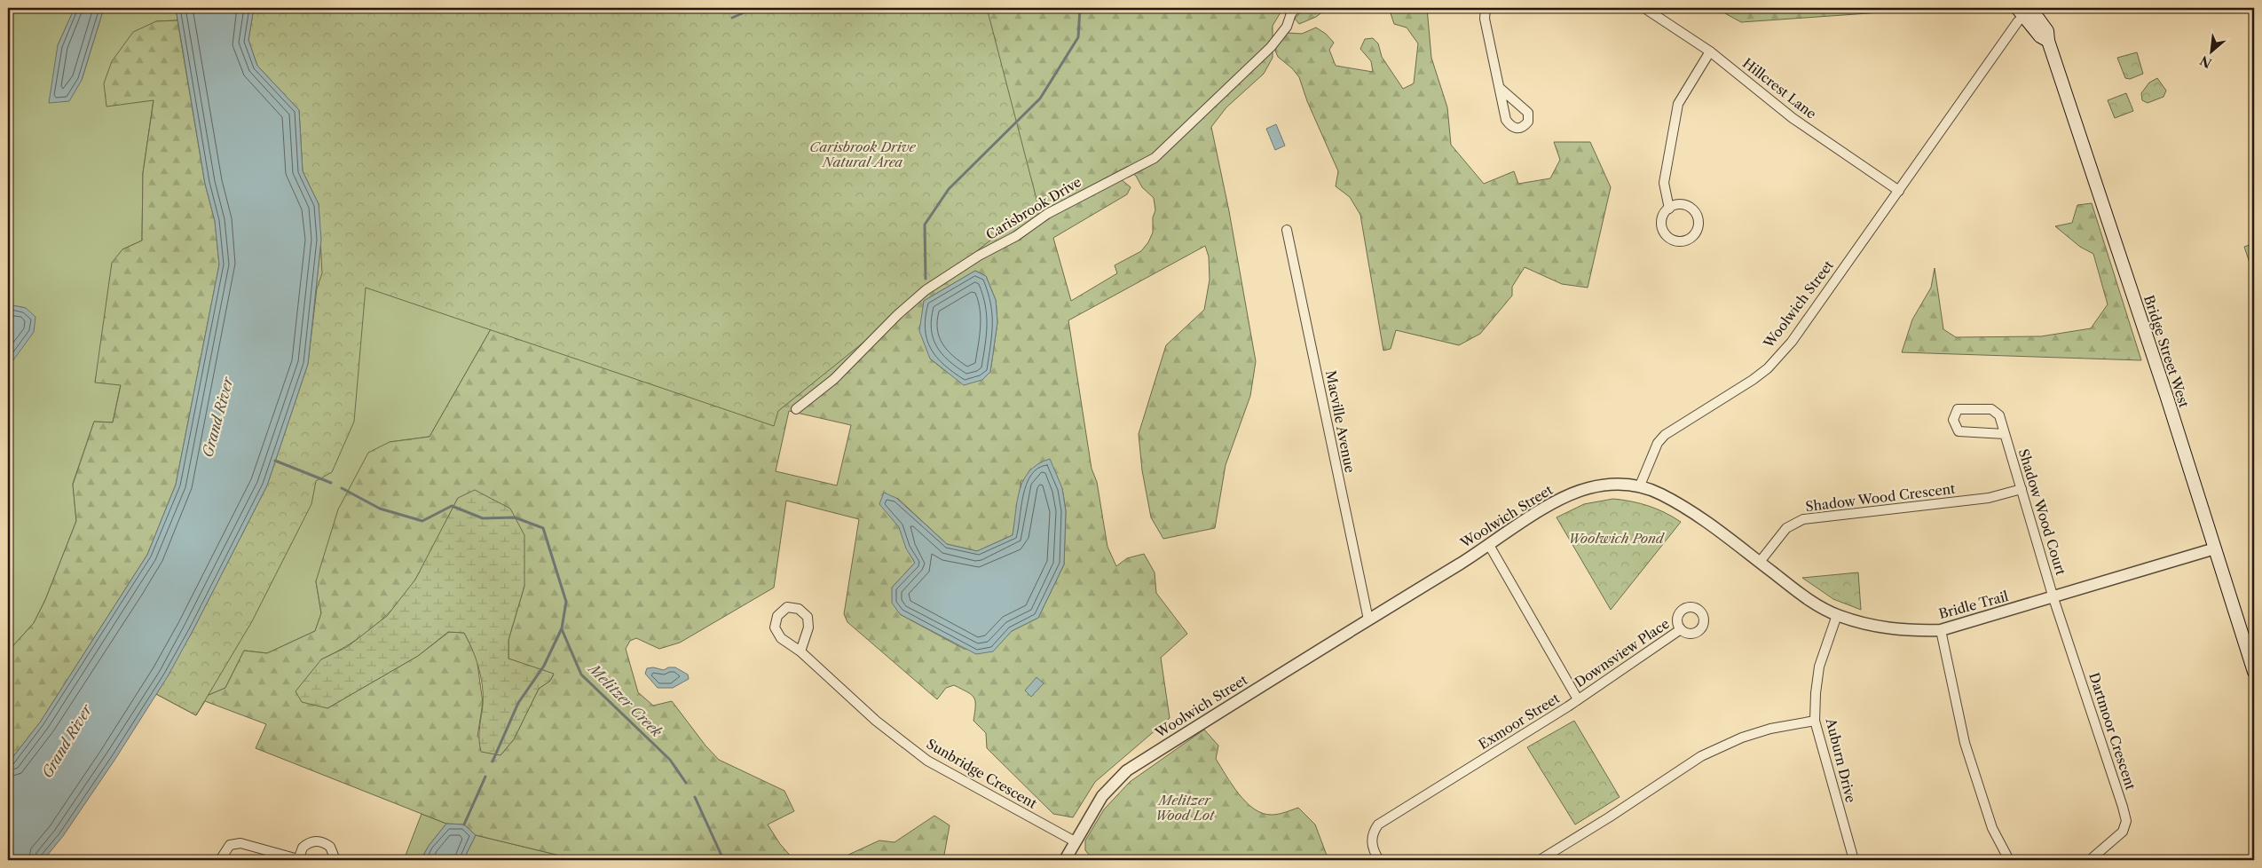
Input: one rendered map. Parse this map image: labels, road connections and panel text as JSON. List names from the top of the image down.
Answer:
{
  "streets": {
    "main road": ["Bridge Street West"],
    "street": [
      "Hillcrest Lane",
      "Carisbrook Drive",
      "Woolwich Street",
      "Macville Avenue",
      "Shadow Wood Crescent",
      "Shadow Wood Court",
      "Bridle Trail",
      "Downsview Place",
      "Exmoor Street",
      "Dartmoor Crescent",
      "Auburn Drive",
      "Sunbridge Crescent"
    ]
  },
  "crossings": [
    ["Hillcrest Lane", "Woolwich Street"],
    ["Woolwich Street", "Bridge Street West"],
    ["Woolwich Street", "Macville Avenue"],
    ["Woolwich Street", "Bridle Trail"],
    ["Woolwich Street", "Exmoor Street"],
    ["Woolwich Street", "Sunbridge Crescent"],
    ["Bridge Street West", "Bridle Trail"],
    ["Shadow Wood Crescent", "Shadow Wood Court"],
    ["Shadow Wood Crescent", "Bridle Trail"],
    ["Shadow Wood Court", "Bridle Trail"],
    ["Shadow Wood Court", "Dartmoor Crescent"],
    ["Bridle Trail", "Dartmoor Crescent"],
    ["Bridle Trail", "Auburn Drive"],
    ["Downsview Place", "Exmoor Street"]
  ],
  "water": ["Grand River", "Melitzer Creek"],
  "parks": ["Carisbrook Drive Natural Area", "Woolwich Pond", "Melitzer Wood Lot"],
  "north": "bottom left"
}
